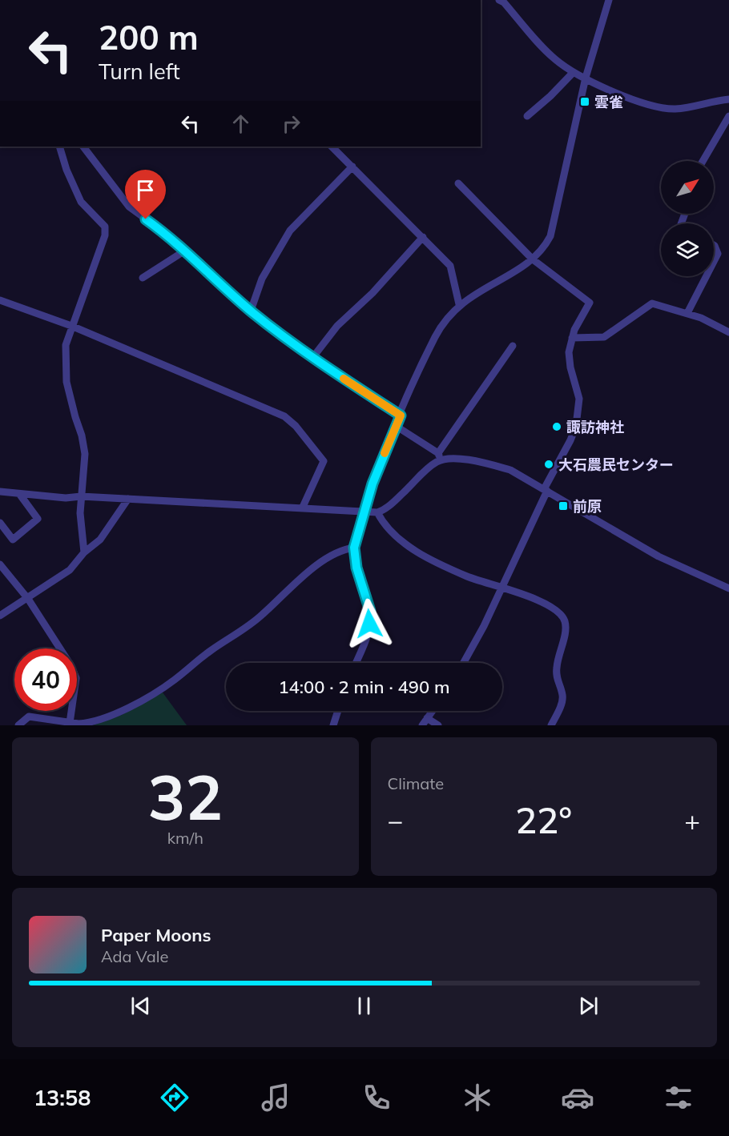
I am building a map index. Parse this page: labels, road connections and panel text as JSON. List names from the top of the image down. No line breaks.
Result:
{"places":{"transit":["雲雀","前原"],"other":["諏訪神社","大石農民センター"]},"north":"top right","page":{"turn":["200 m","Turn left"],"limit":"40","trip":"14:00 · 2 min · 490 m","tile":[["32","km/h"],"Climate"],"heat":["−","22°","+"],"song":["Paper Moons","Ada Vale"],"tabs":"13:58"}}
